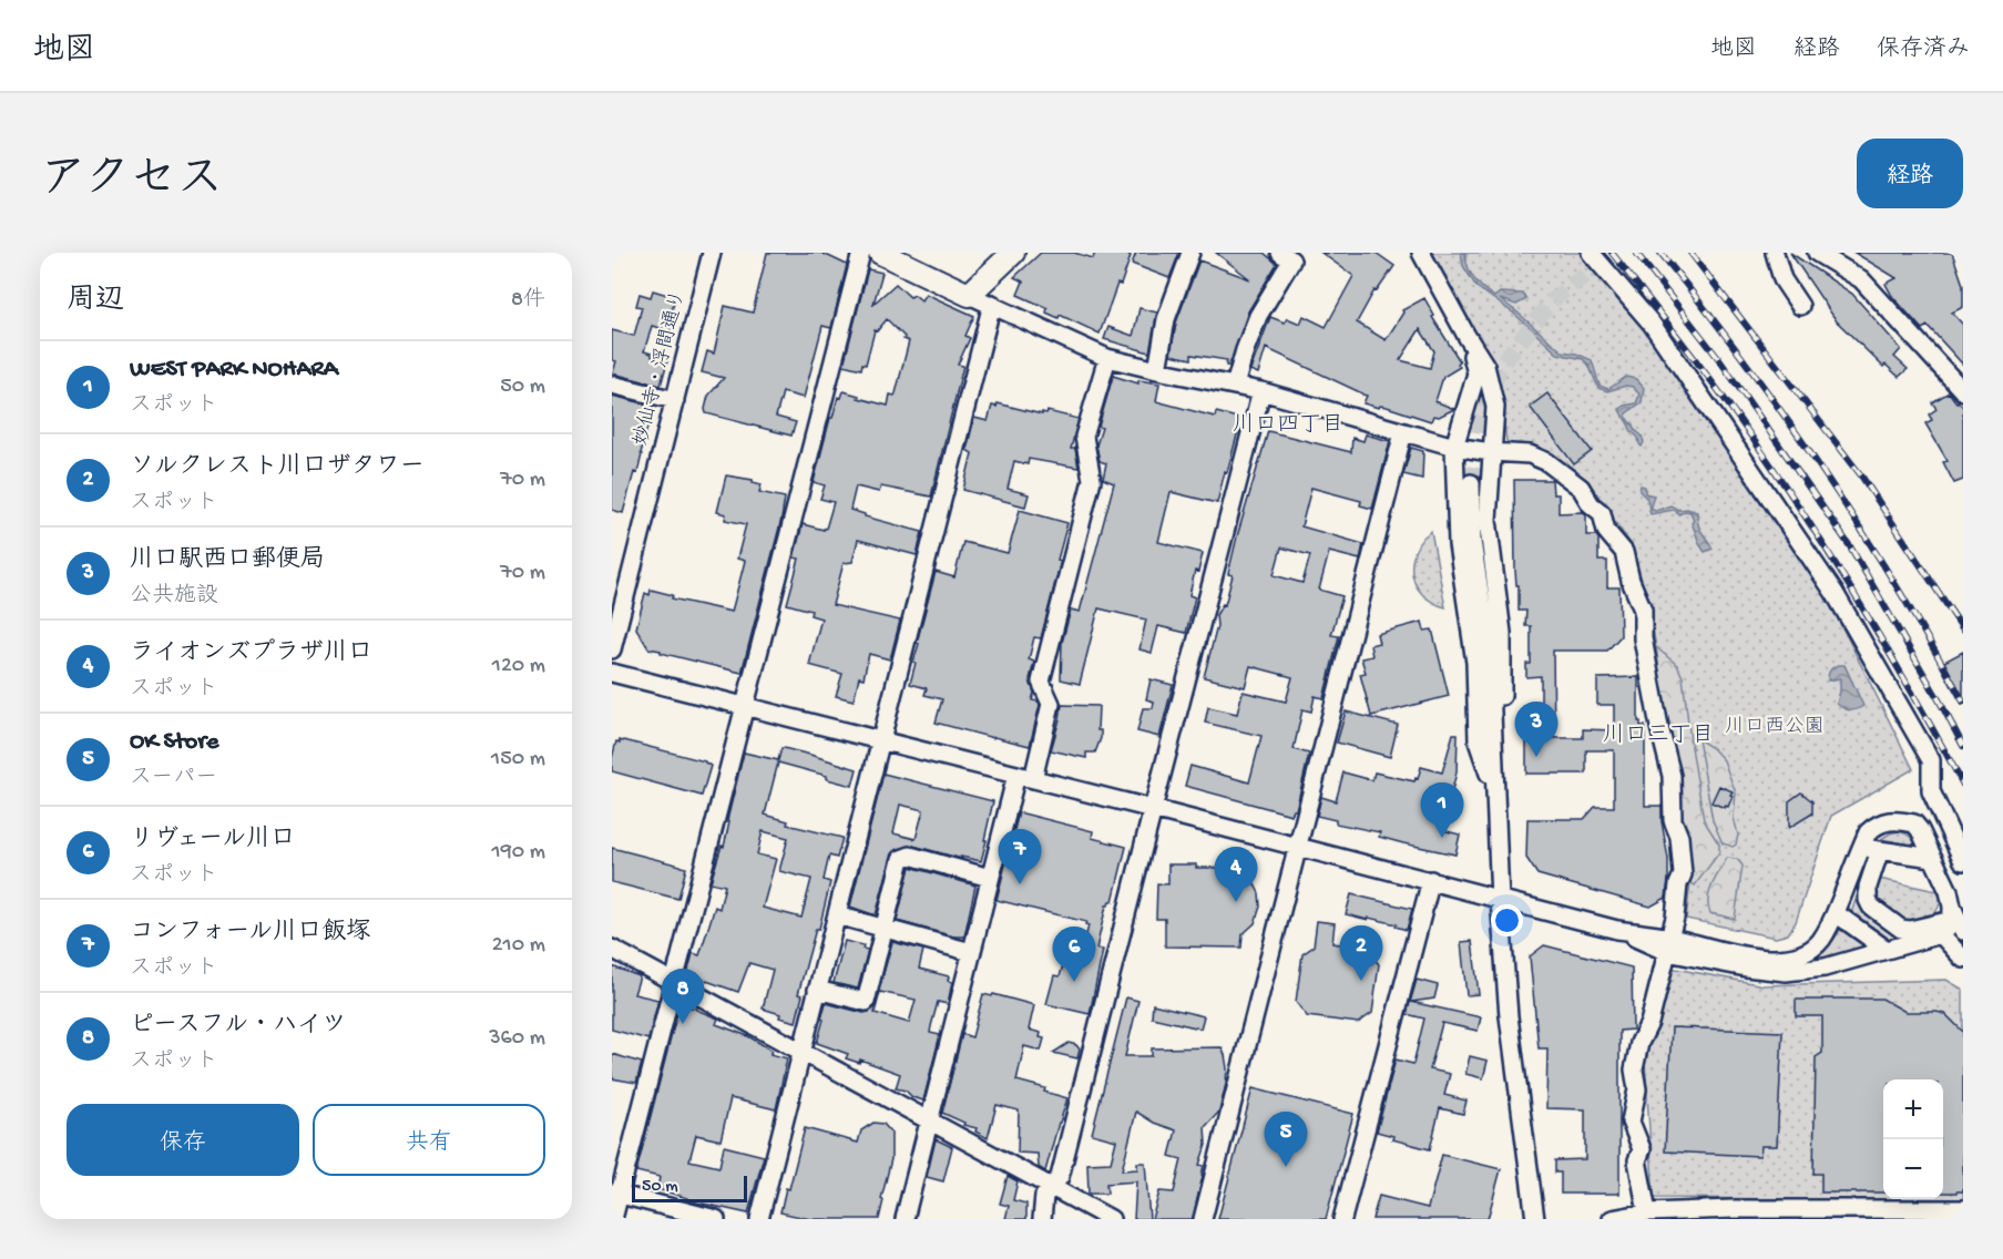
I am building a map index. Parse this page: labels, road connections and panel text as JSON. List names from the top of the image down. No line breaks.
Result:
{"streets":{"street":["妙仙寺・浮間通り"]},"districts":["川口四丁目","川口三丁目"],"parks":["川口西公園"],"scale_bar":"50 m","page":{"header":"地図","nav":["地図","経路","保存済み"],"title":"アクセス","buttons":["経路",["保存","共有"]],"heading":["周辺","8件"],"list":[{"mark":"1","name":"WEST PARK NOHARA","note":"スポット","value":"50 m"},{"mark":"2","name":"ソルクレスト川口ザタワー","note":"スポット","value":"70 m"},{"mark":"3","name":"川口駅西口郵便局","note":"公共施設","value":"70 m"},{"mark":"4","name":"ライオンズプラザ川口","note":"スポット","value":"120 m"},{"mark":"5","name":"OK Store","note":"スーパー","value":"150 m"},{"mark":"6","name":"リヴェール川口","note":"スポット","value":"190 m"},{"mark":"7","name":"コンフォール川口飯塚","note":"スポット","value":"210 m"},{"mark":"8","name":"ピースフル・ハイツ","note":"スポット","value":"360 m"}],"pins":["3","1","7","4","2","6","8","5"],"map_buttons":["+","−"],"scale":"50 m"}}
